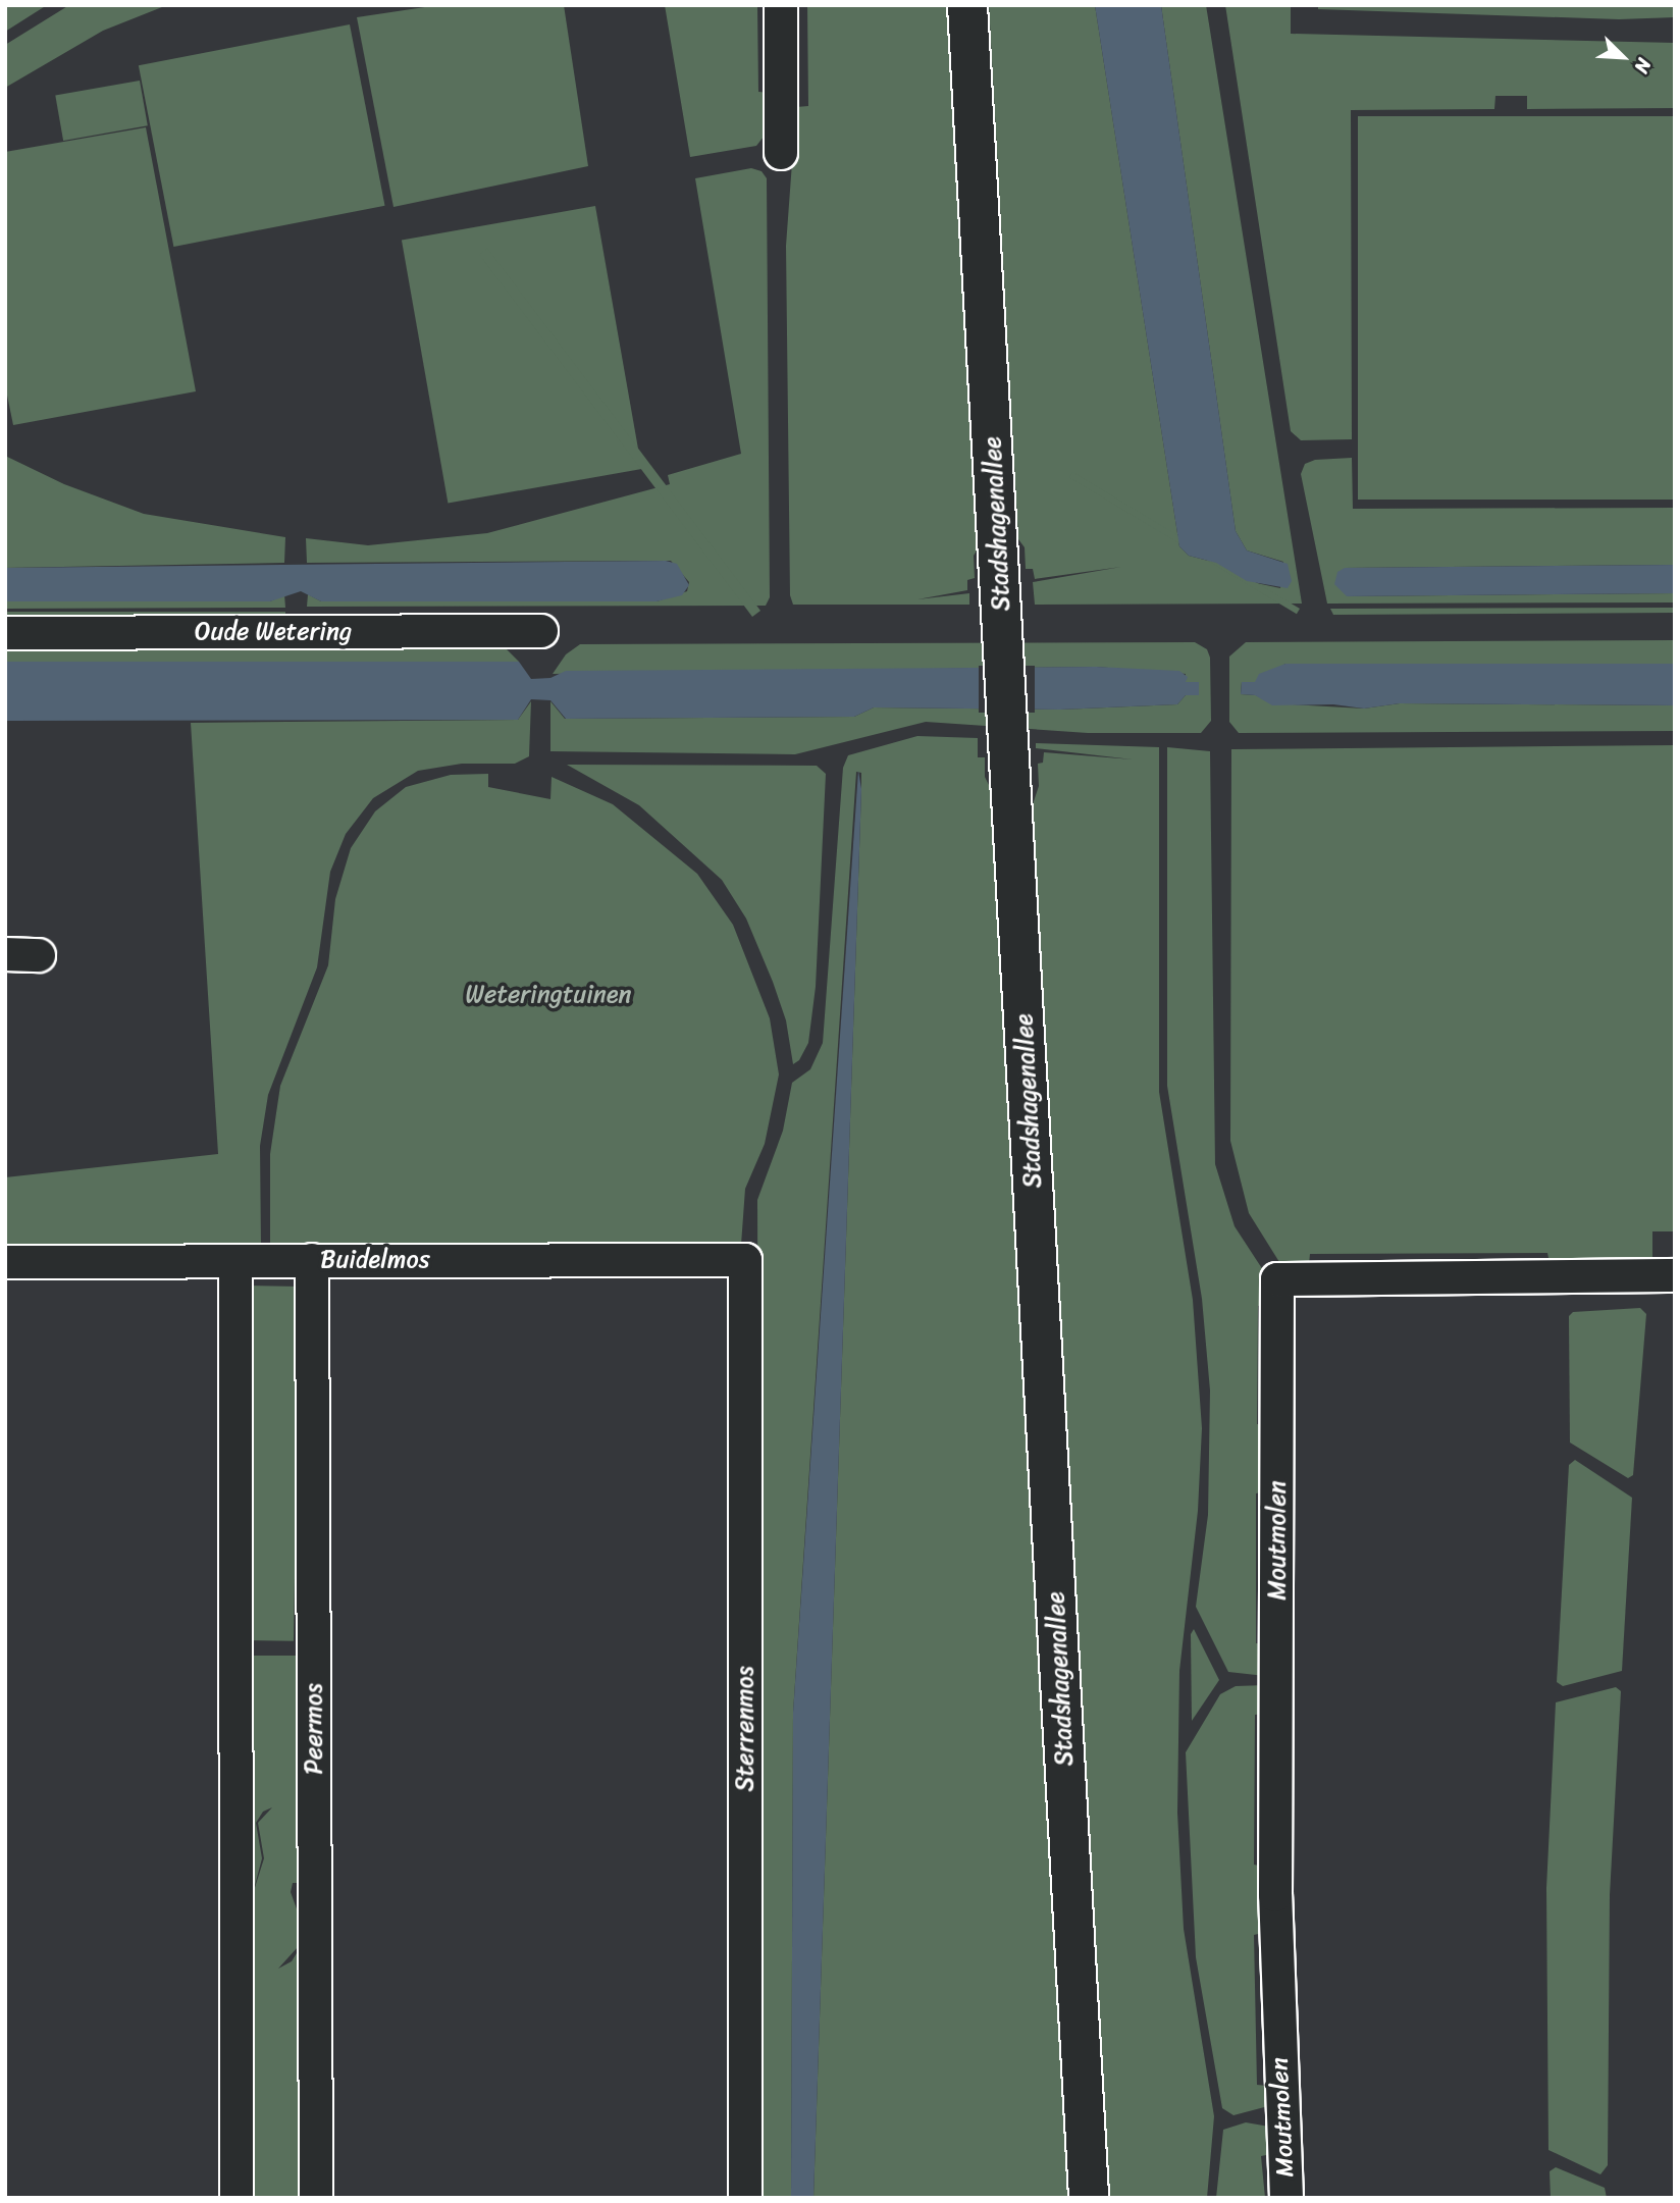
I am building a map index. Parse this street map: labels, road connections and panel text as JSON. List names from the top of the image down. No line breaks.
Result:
{"streets":{"main road":["Stadshagenallee"],"street":["Oude Wetering","Buidelmos","Moutmolen","Peermos","Sterrenmos"]},"crossings":[["Buidelmos","Peermos"],["Buidelmos","Sterrenmos"]],"parks":["Weteringtuinen"],"north":"bottom right"}
